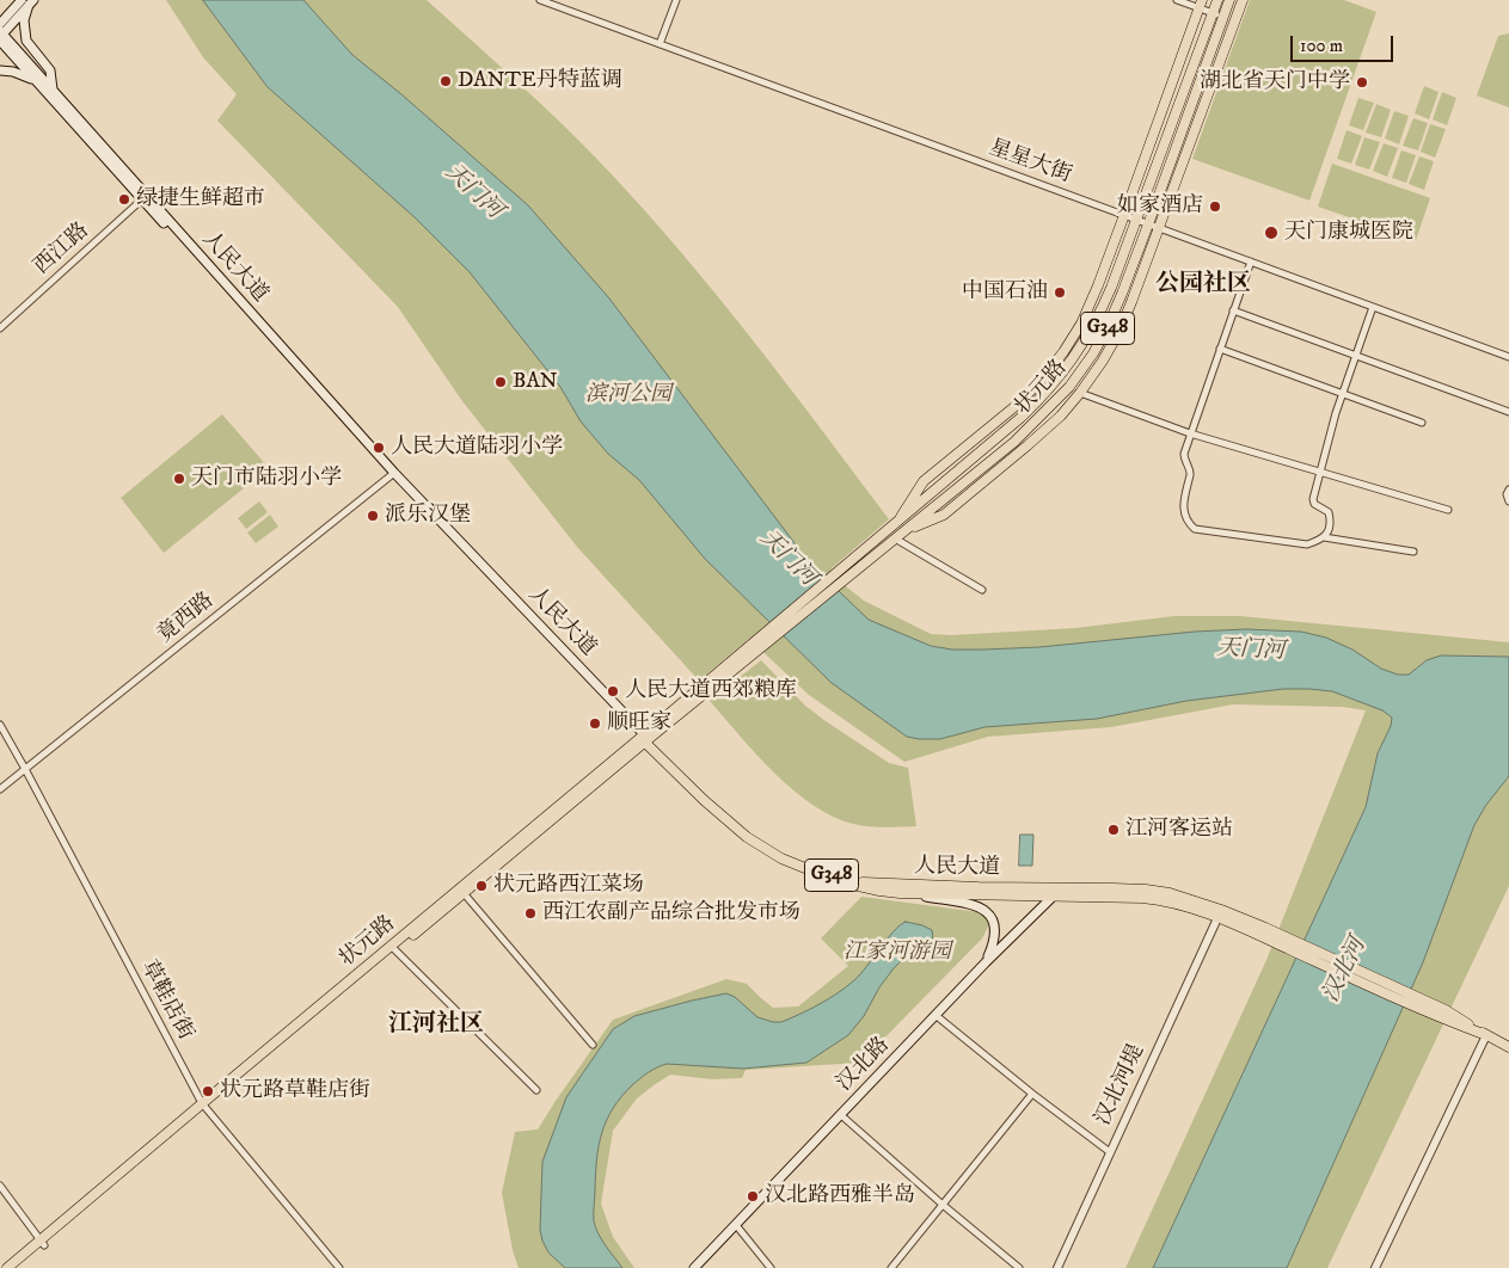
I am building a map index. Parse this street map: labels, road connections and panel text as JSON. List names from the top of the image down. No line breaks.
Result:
{"streets":{"main road":["人民大道","G348","状元路","汉北路"],"street":["星星大街","西江路","竟西路","草鞋店街","汉北河堤"]},"crossings":[["星星大街","状元路"],["西江路","人民大道"],["人民大道","G348"],["人民大道","状元路"],["人民大道","竟西路"],["人民大道","汉北路"],["人民大道","汉北河堤"],["状元路","草鞋店街"],["竟西路","草鞋店街"]],"districts":["公园社区","江河社区"],"water":["天门河","汉北河"],"parks":["滨河公园","江家河游园"],"places":["DANTE丹特蓝调","湖北省天门中学","绿捷生鲜超市","如家酒店","天门康城医院","中国石油","BAN","人民大道陆羽小学","天门市陆羽小学","派乐汉堡","人民大道西郊粮库","顺旺家","江河客运站","状元路西江菜场","西江农副产品综合批发市场","状元路草鞋店街","汉北路西雅半岛"],"scale_bar":"100 m"}
